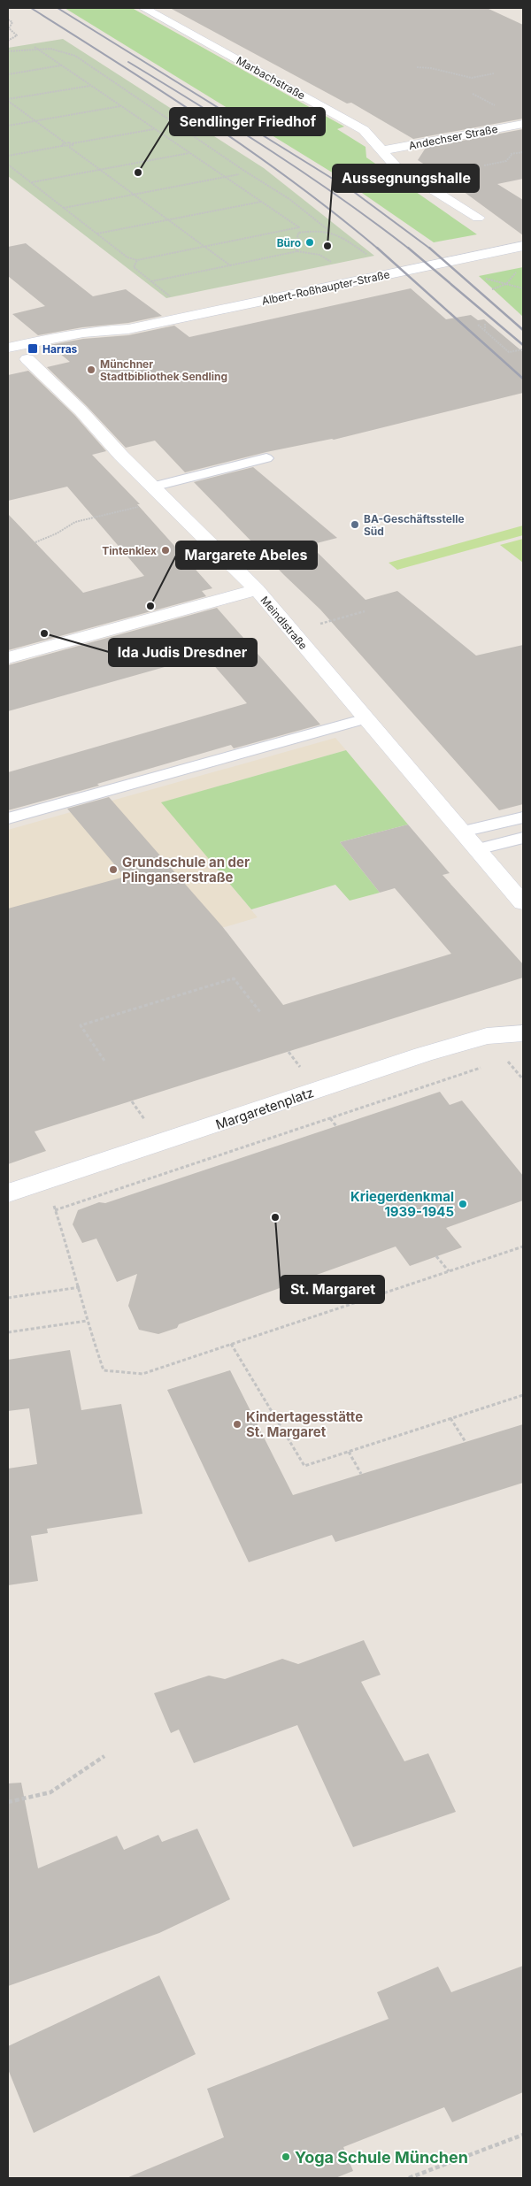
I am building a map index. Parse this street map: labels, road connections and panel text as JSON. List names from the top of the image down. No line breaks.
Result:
{"streets":{"street":["Marbachstraße","Andechser Straße","Albert-Roßhaupter-Straße","Meindlstraße","Margaretenplatz"]},"crossings":[["Marbachstraße","Andechser Straße"]],"places":{"other":["Sendlinger Friedhof","Büro","Aussegnungshalle","Münchner Stadtbibliothek Sendling","BA-Geschäftsstelle Süd","Tintenklex","Margarete Abeles","Ida Judis Dresdner","Grundschule an der Plinganserstraße","Kriegerdenkmal 1939-1945","St. Margaret","Kindertagesstätte St. Margaret","Yoga Schule München"],"transit":["Harras"]}}
